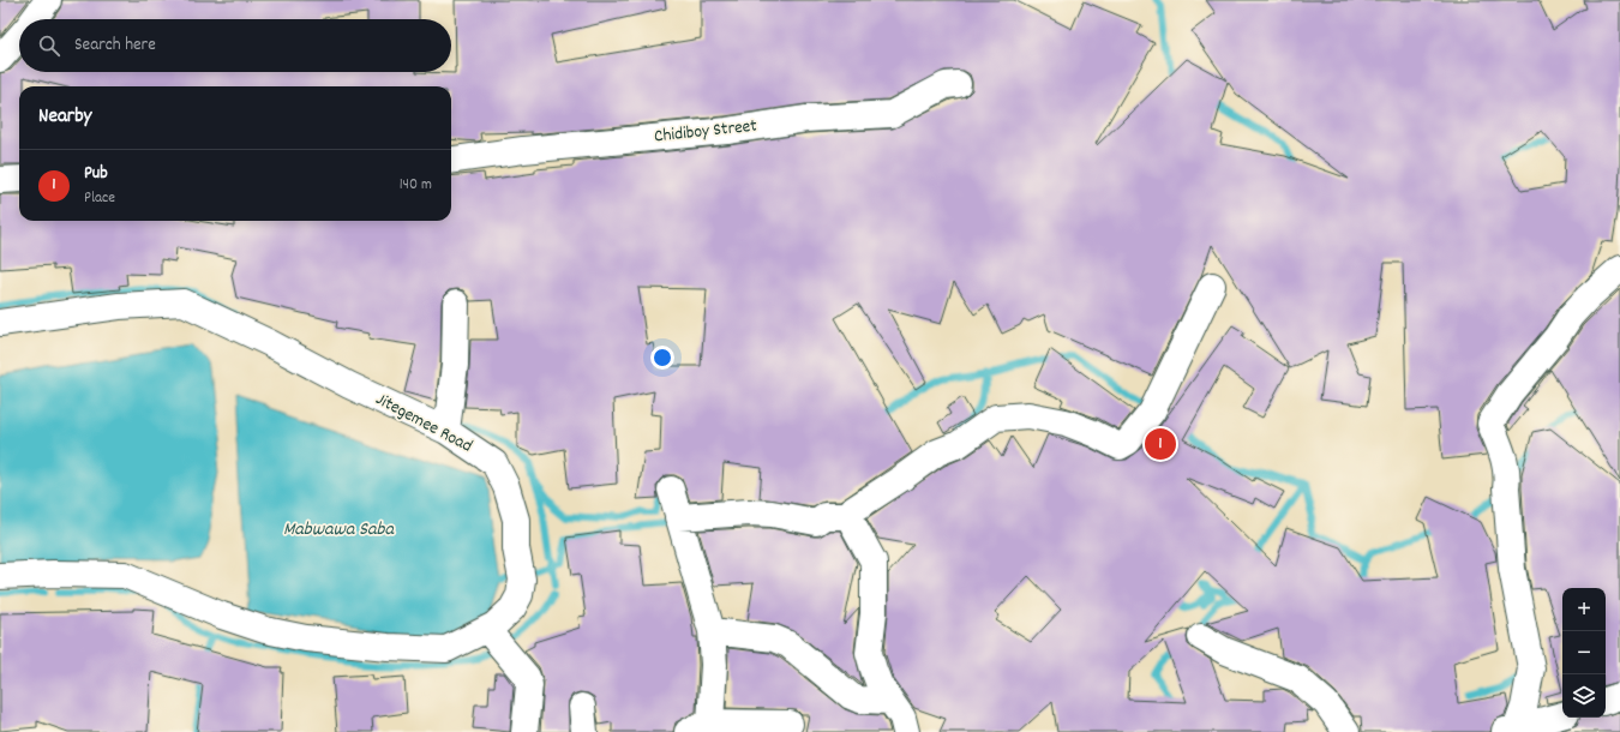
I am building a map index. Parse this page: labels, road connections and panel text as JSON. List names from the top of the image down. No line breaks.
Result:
{"streets":{"street":["Chidiboy Street","Jitegemee Road"]},"water":["Mabwawa Saba"],"page":{"search":"Search here","heading":"Nearby","list":[{"mark":"1","name":"Pub","note":"Place","value":"140 m"}],"pins":"1","map_buttons":["+","−"]}}
